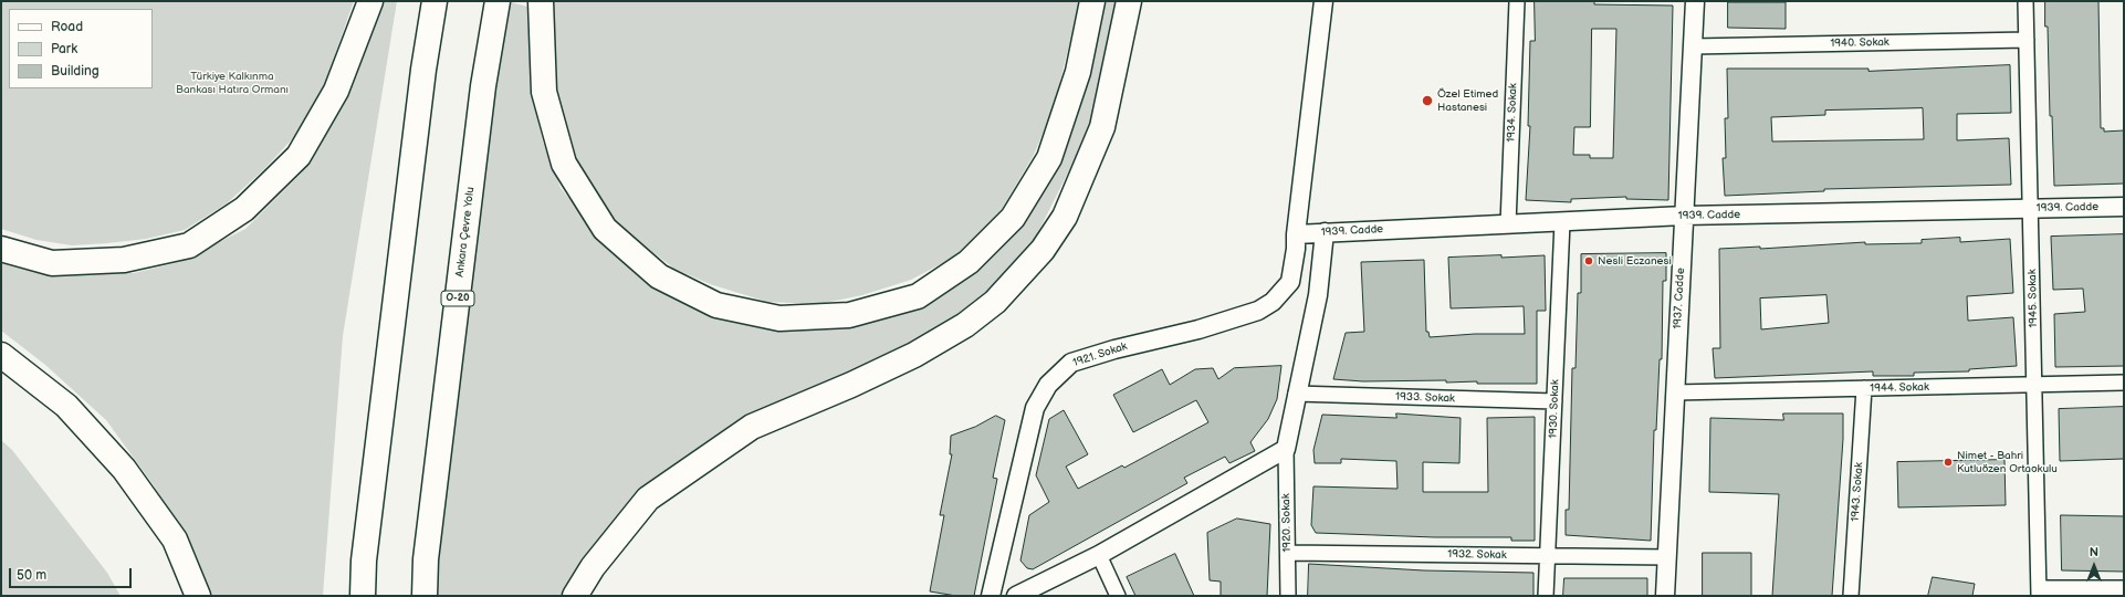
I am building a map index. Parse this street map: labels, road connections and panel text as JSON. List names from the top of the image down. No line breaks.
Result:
{"streets":{"highway":["Ankara Çevre Yolu","O-20"],"street":["1940. Sokak","1934. Sokak","1939. Cadde","1937. Cadde","1945. Sokak","1921. Sokak","1944. Sokak","1933. Sokak","1930. Sokak","1943. Sokak","1920. Sokak","1932. Sokak"]},"crossings":[["1940. Sokak","1937. Cadde"],["1940. Sokak","1945. Sokak"],["1934. Sokak","1939. Cadde"],["1939. Cadde","1937. Cadde"],["1939. Cadde","1945. Sokak"],["1939. Cadde","1921. Sokak"],["1939. Cadde","1930. Sokak"],["1937. Cadde","1944. Sokak"],["1937. Cadde","1932. Sokak"],["1945. Sokak","1944. Sokak"],["1944. Sokak","1943. Sokak"],["1933. Sokak","1930. Sokak"],["1930. Sokak","1932. Sokak"],["1920. Sokak","1932. Sokak"]],"parks":["Türkiye Kalkınma Bankası Hatıra Ormanı"],"places":["Özel Etimed Hastanesi","Nesli Eczanesi","Nimet - Bahri Kutluözen Ortaokulu"],"legend":["Road","Park","Building"],"scale_bar":"50 m","north":"top"}
